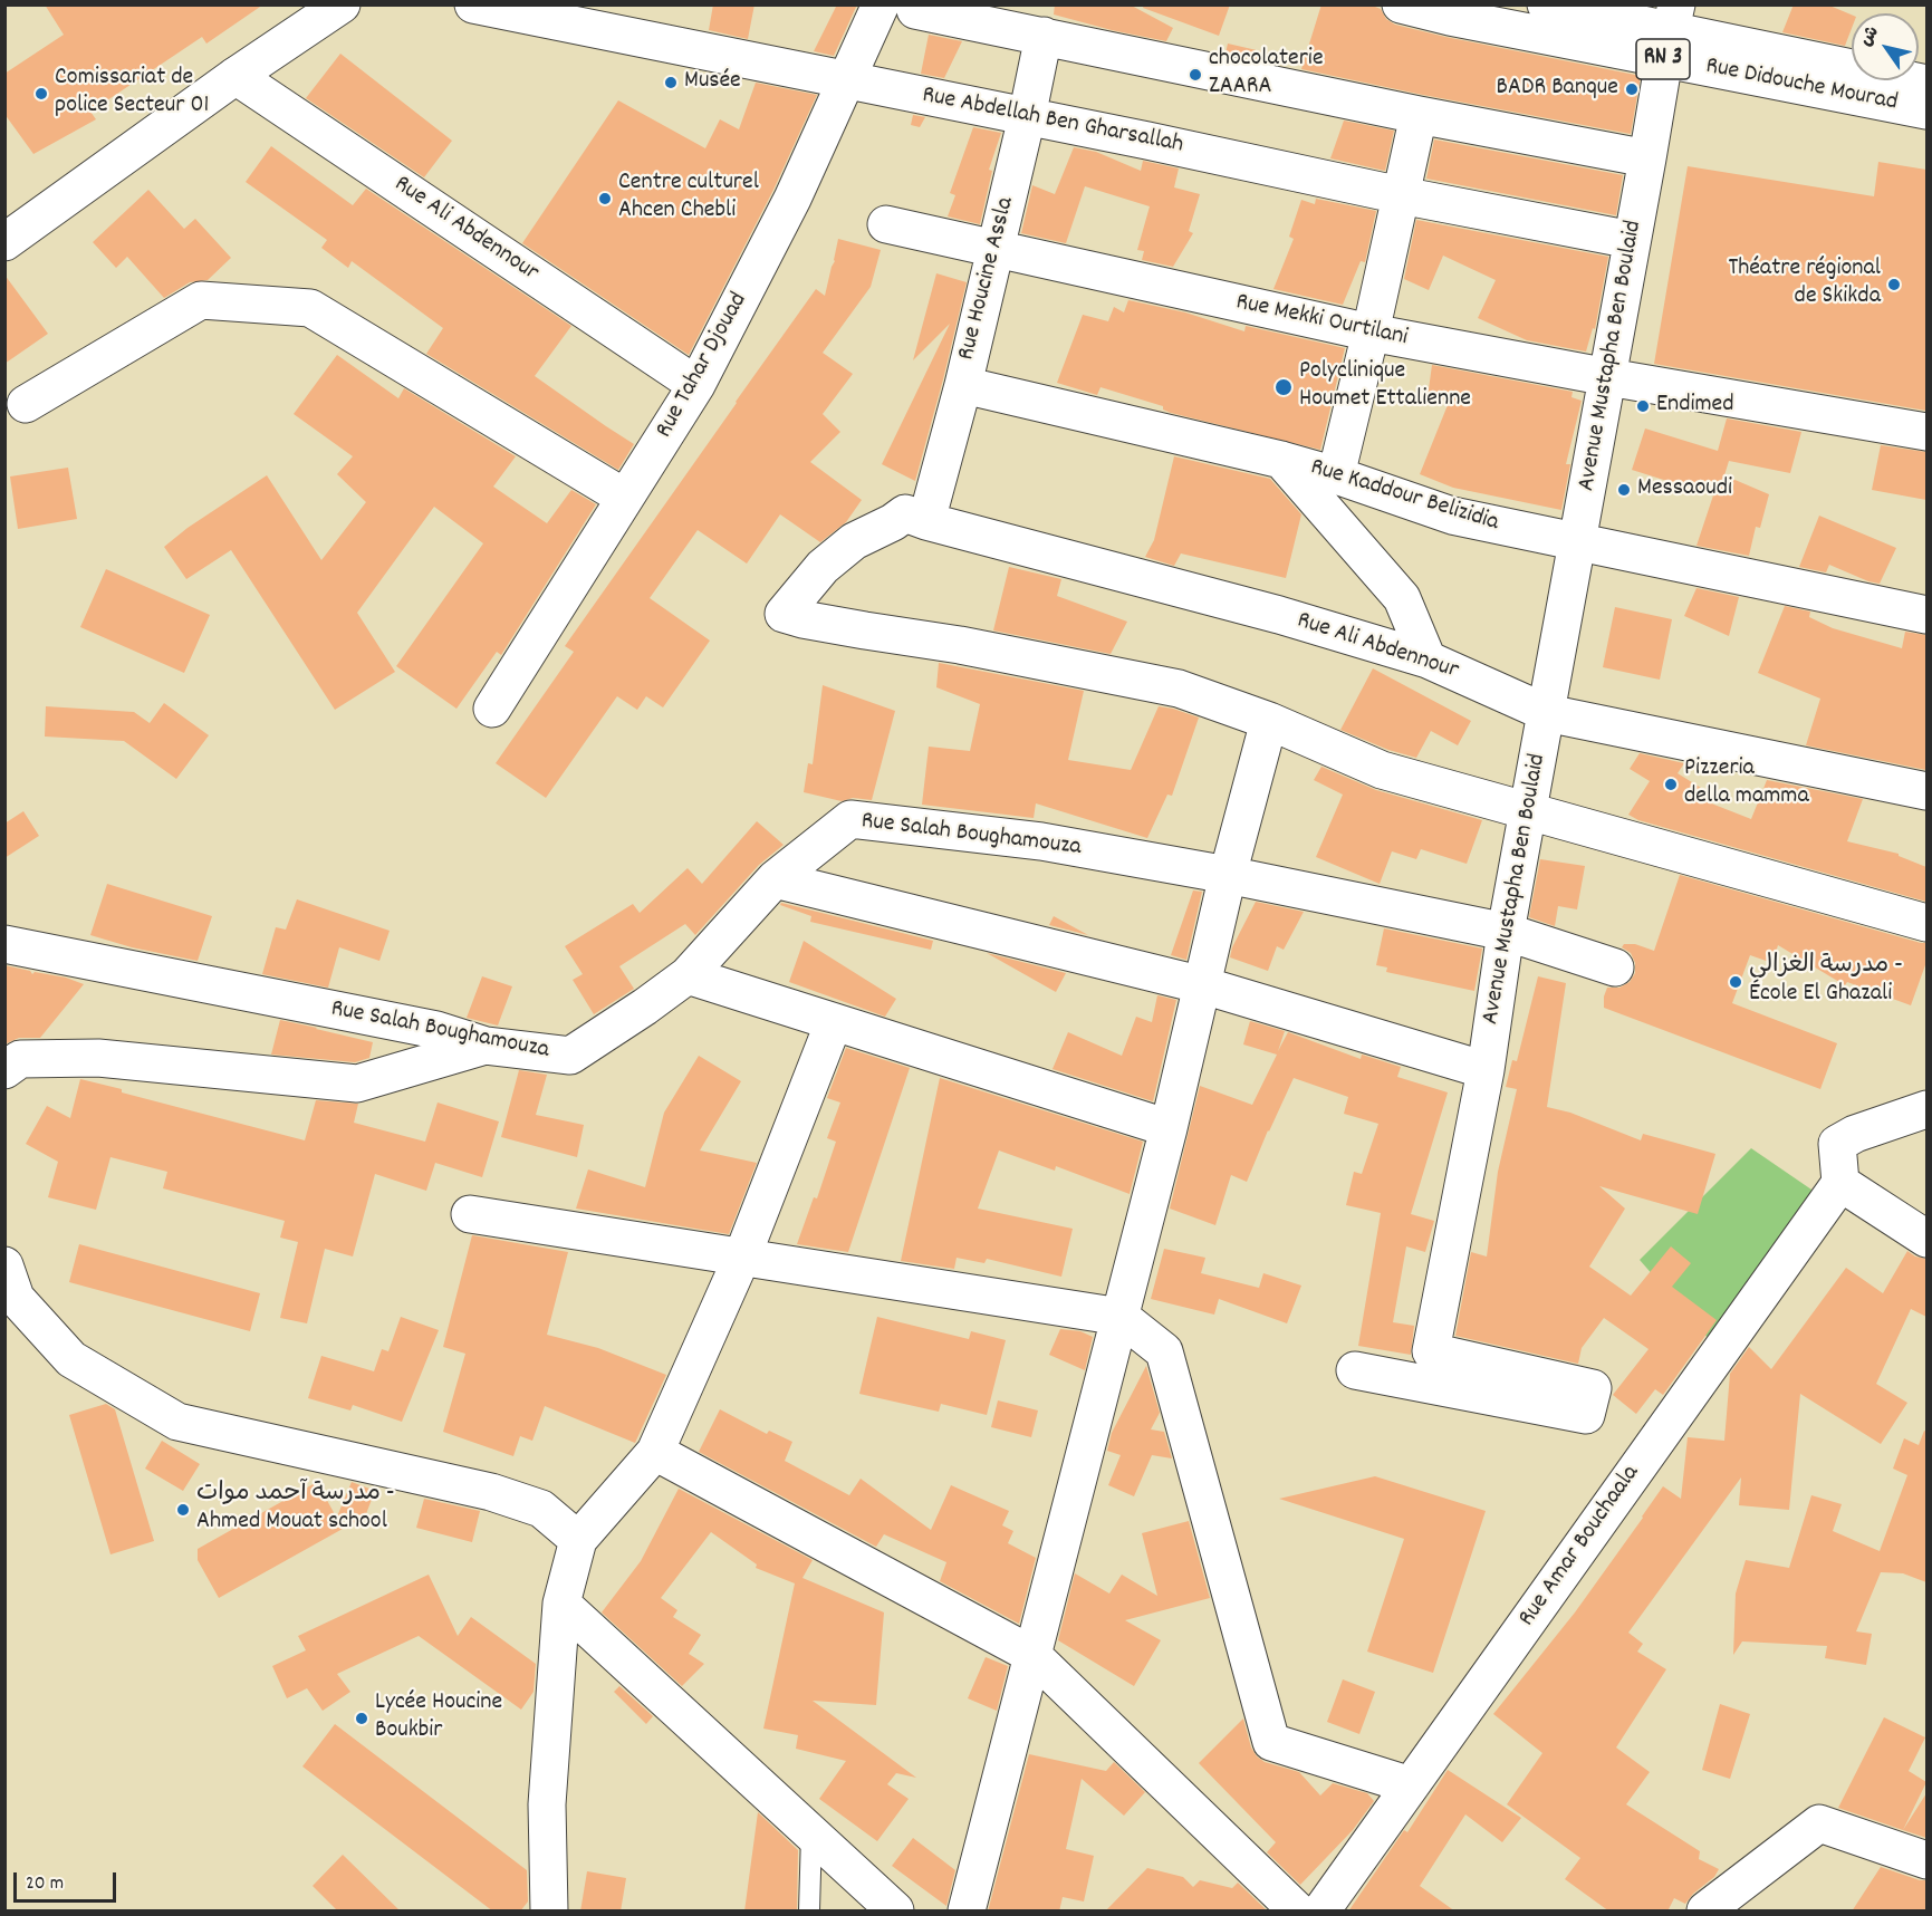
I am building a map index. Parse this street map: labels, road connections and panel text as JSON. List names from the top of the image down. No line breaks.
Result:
{"streets":{"street":["RN 3","Rue Didouche Mourad","Rue Abdellah Ben Gharsallah","Rue Ali Abdennour","Rue Houcine Assla","Rue Mekki Ourtilani","Avenue Mustapha Ben Boulaid","Rue Tahar Djouad","Rue Kaddour Belizidia","Rue Salah Boughamouza","Rue Amar Bouchaala"]},"crossings":[["Rue Didouche Mourad","Avenue Mustapha Ben Boulaid"],["Rue Abdellah Ben Gharsallah","Rue Houcine Assla"],["Rue Abdellah Ben Gharsallah","Avenue Mustapha Ben Boulaid"],["Rue Abdellah Ben Gharsallah","Rue Tahar Djouad"],["Rue Ali Abdennour","Rue Houcine Assla"],["Rue Ali Abdennour","Avenue Mustapha Ben Boulaid"],["Rue Ali Abdennour","Rue Tahar Djouad"],["Rue Houcine Assla","Rue Mekki Ourtilani"],["Rue Houcine Assla","Rue Kaddour Belizidia"],["Rue Mekki Ourtilani","Avenue Mustapha Ben Boulaid"],["Avenue Mustapha Ben Boulaid","Rue Kaddour Belizidia"],["Avenue Mustapha Ben Boulaid","Rue Salah Boughamouza"]],"places":["chocolaterie ZAARA","Musée","BADR Banque","Comissariat de police Secteur 01","Centre culturel Ahcen Chebli","Théatre régional de Skikda","Polyclinique Houmet Ettalienne","Endimed","Messaoudi","Pizzeria della mamma","مدرسة الغزالي - École El Ghazali","مدرسة آحمد موات - Ahmed Mouat school","Lycée Houcine Boukbir"],"scale_bar":"20 m","north":"top left"}
